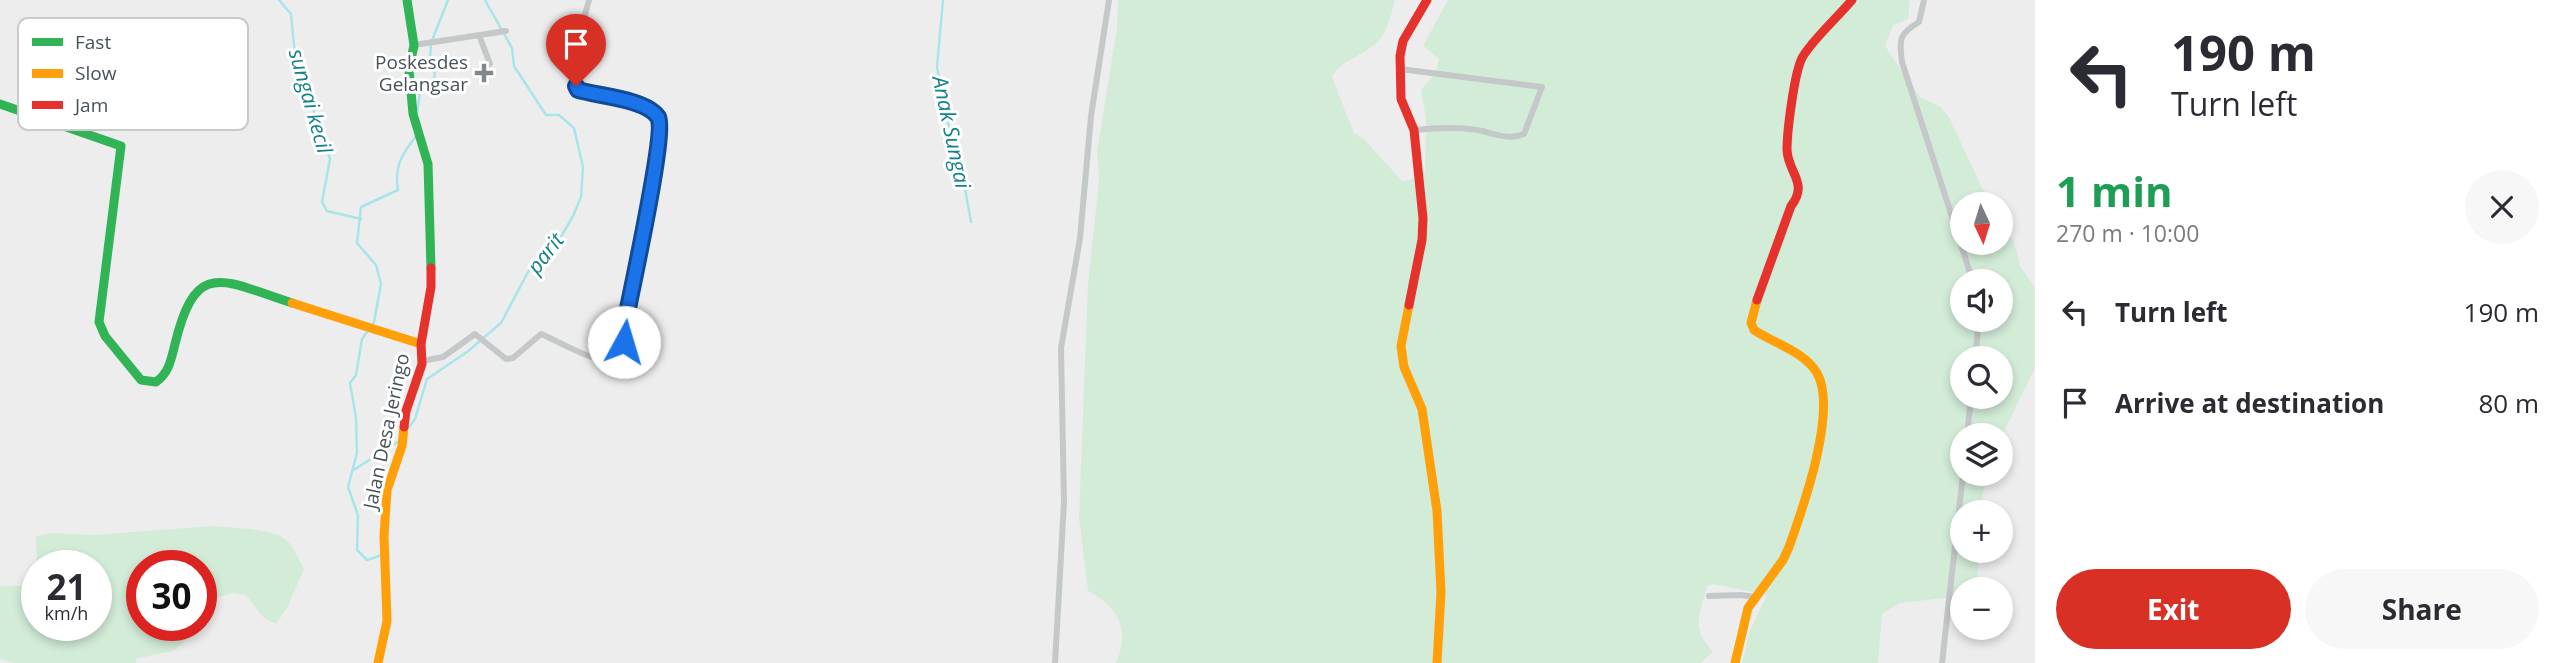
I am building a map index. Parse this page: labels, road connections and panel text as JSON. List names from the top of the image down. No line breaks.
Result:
{"streets":{"street":["Jalan Desa Jeringo"]},"water":["sungai kecil","Anak Sungai","parit"],"places":{"health":["Poskesdes Gelangsar"]},"legend":["Fast","Slow","Jam"],"north":"bottom","page":{"turn":["190 m","Turn left"],"heading":["1 min","270 m · 10:00"],"map_buttons":["+","−"],"list":[{"name":"Turn left","value":"190 m"},{"name":"Arrive at destination","value":"80 m"}],"speed":"21 km/h","limit":"30","buttons":["Exit","Share"]}}
